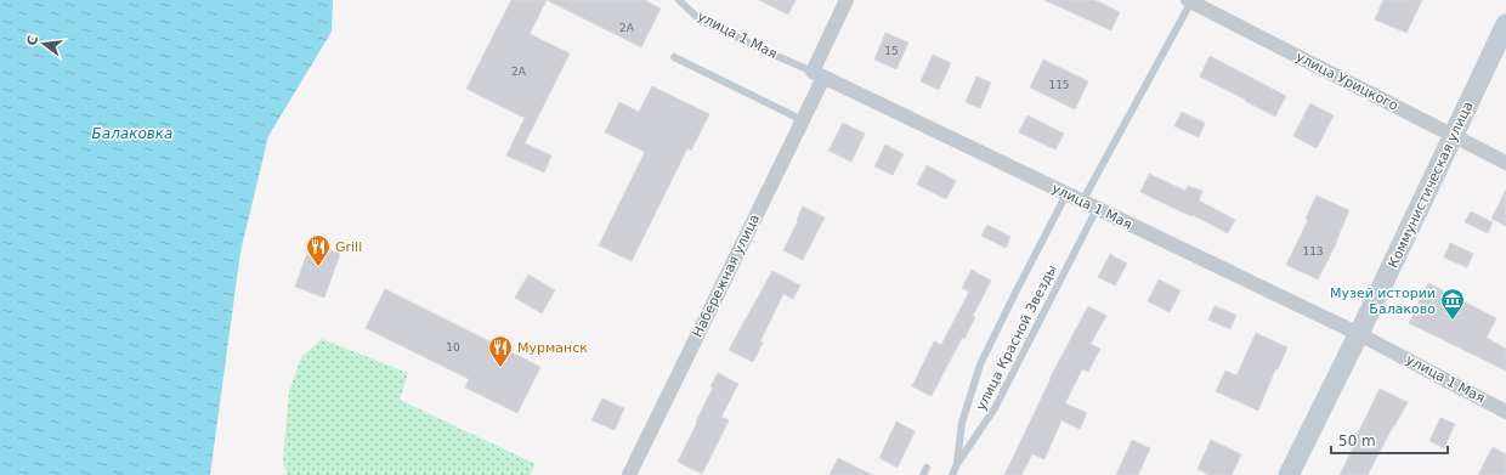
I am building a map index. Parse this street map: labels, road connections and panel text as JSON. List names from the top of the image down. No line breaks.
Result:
{"streets":{"main road":["Коммунистическая улица"],"street":["улица 1 Мая","улица Урицкого","Набережная улица"],"lane":["улица Красной Звезды"]},"crossings":[["улица 1 Мая","Коммунистическая улица"],["улица 1 Мая","Набережная улица"],["улица 1 Мая","улица Красной Звезды"],["улица Урицкого","Коммунистическая улица"]],"water":["Балаковка"],"places":{"restaurant":["Grill","Мурманск"],"museum":["Музей истории Балаково"]},"house_numbers":["2А","15","2А","115","113","10"],"scale_bar":"50 m","north":"left"}
